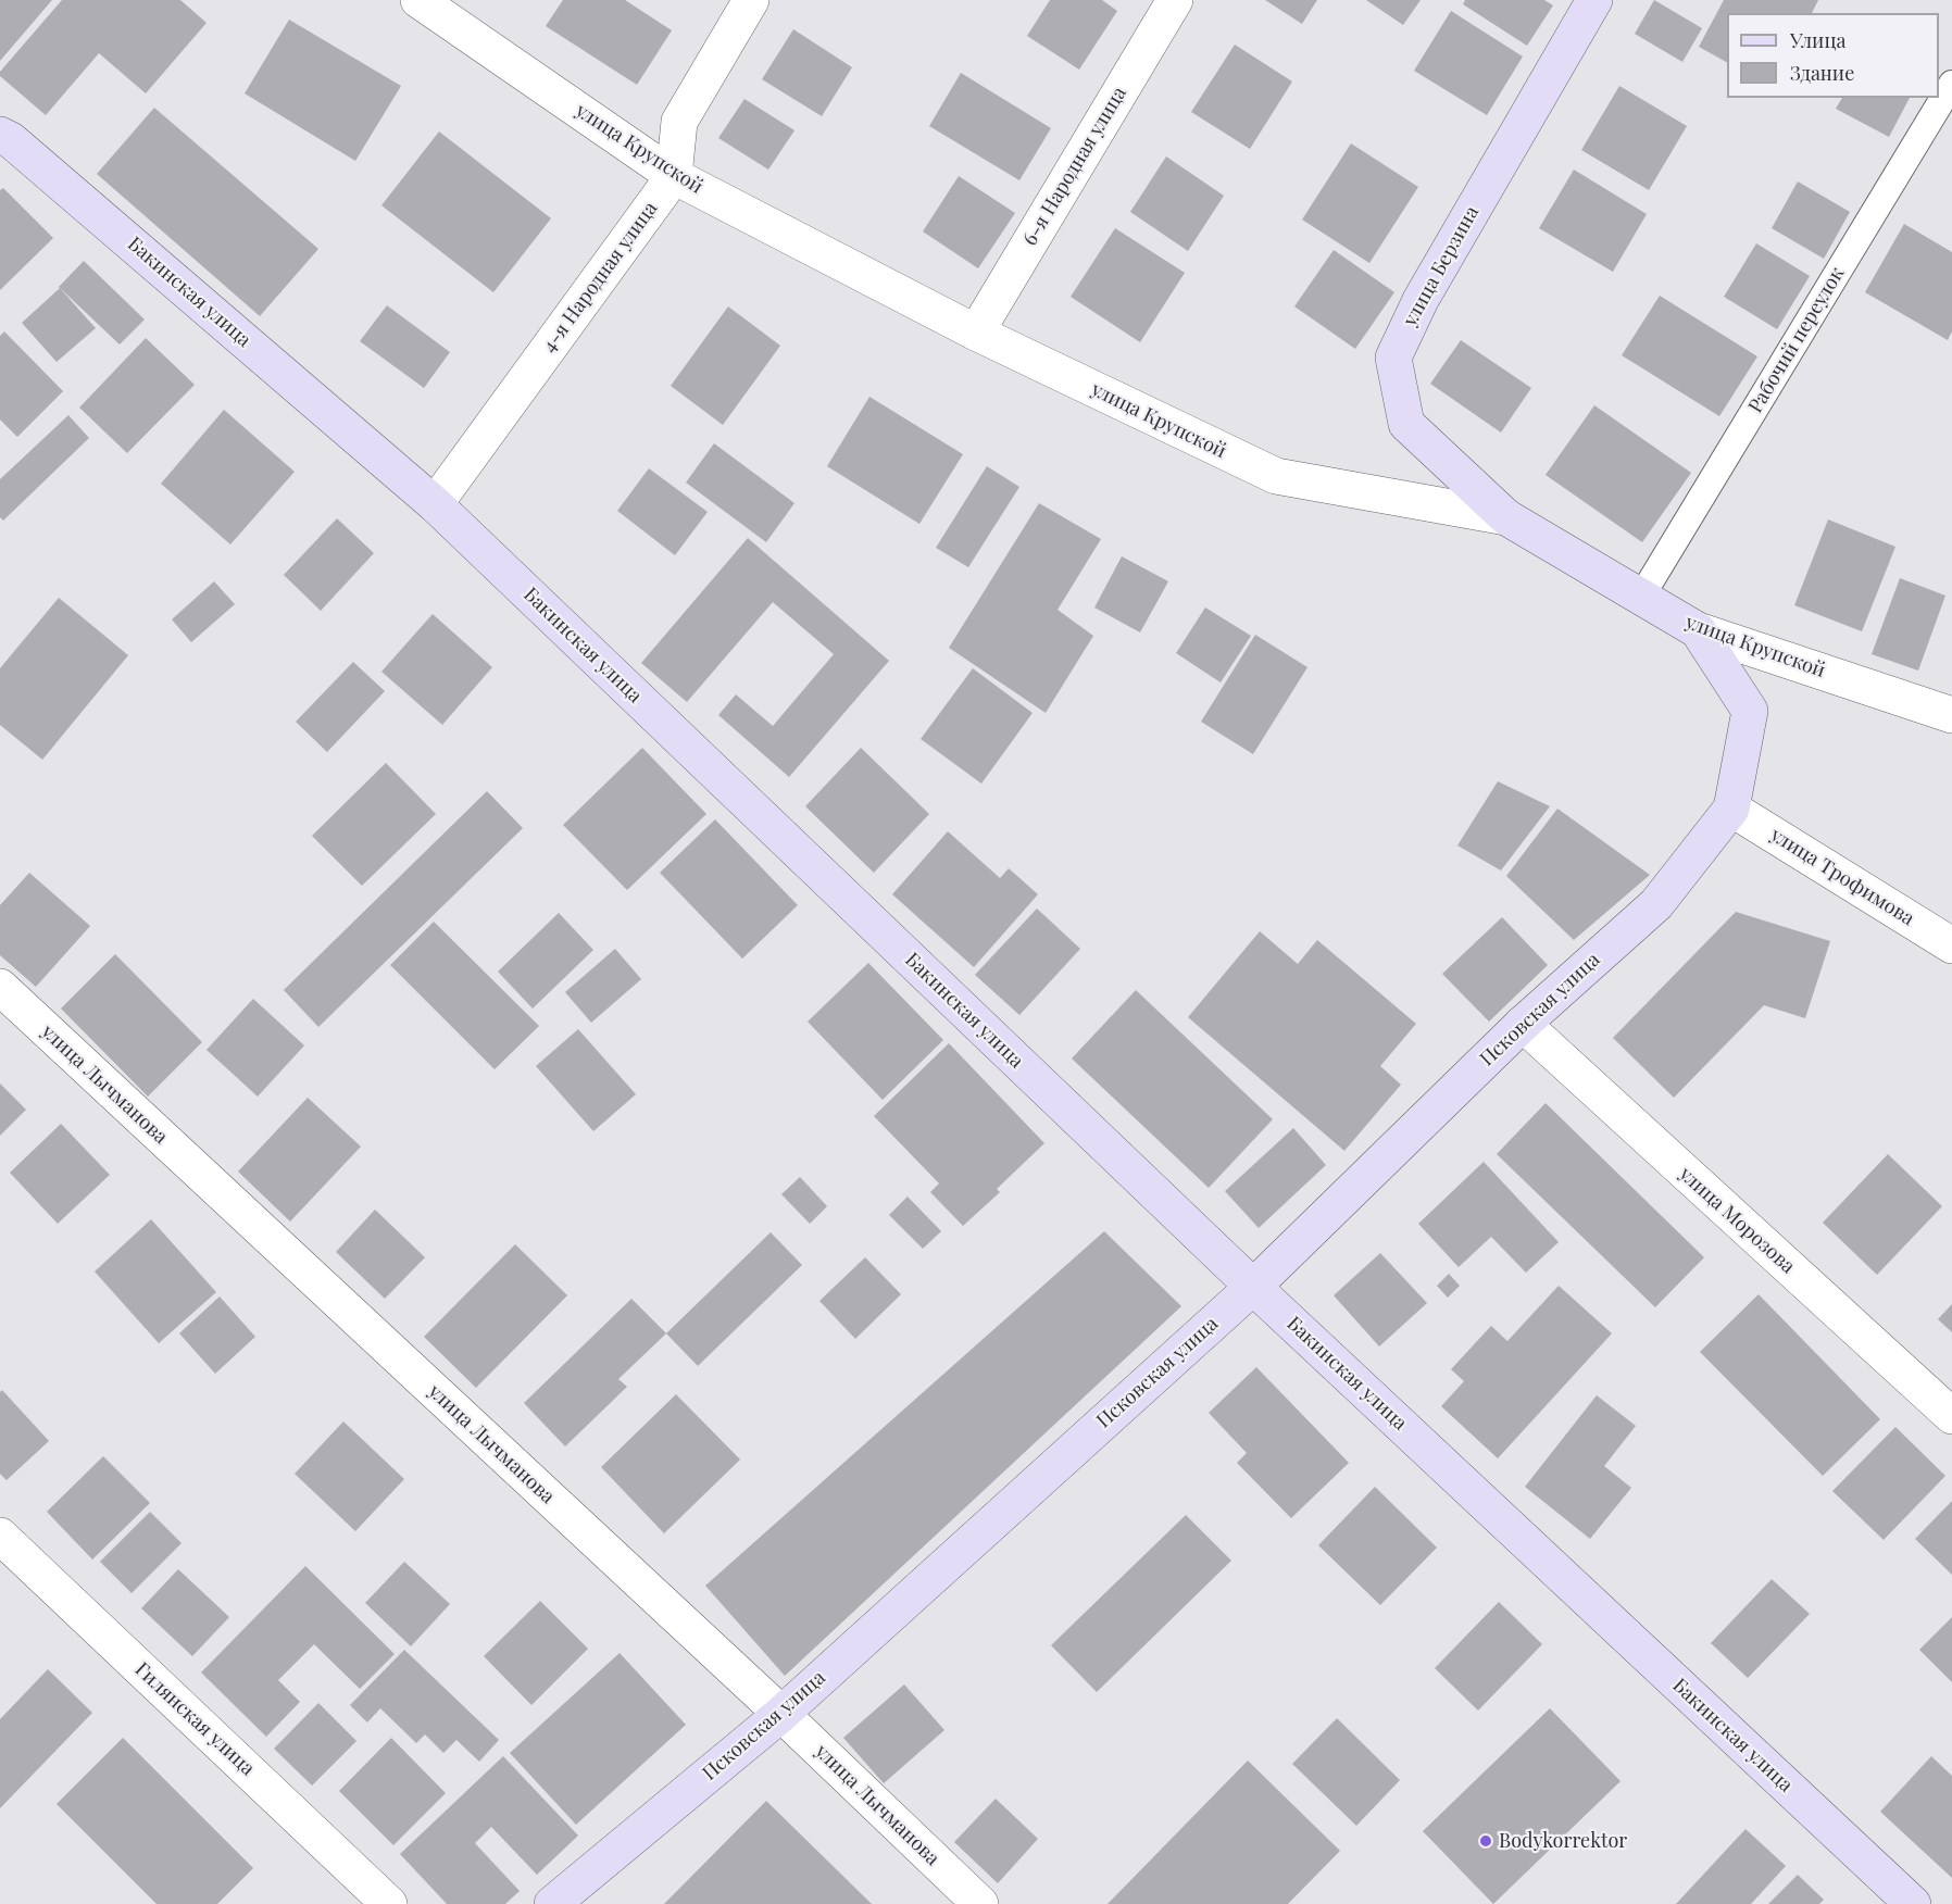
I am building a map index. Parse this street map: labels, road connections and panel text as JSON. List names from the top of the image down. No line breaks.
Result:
{"streets":{"main road":["улица Крупской","улица Берзина","Бакинская улица","Псковская улица"],"street":["6-я Народная улица","4-я Народная улица","улица Трофимова","улица Лычманова","улица Морозова","Гилянская улица"],"lane":["Рабочий переулок"]},"crossings":[["улица Крупской","6-я Народная улица"],["улица Крупской","улица Берзина"],["улица Крупской","4-я Народная улица"],["улица Крупской","Рабочий переулок"],["4-я Народная улица","Бакинская улица"],["Бакинская улица","Псковская улица"],["улица Трофимова","Псковская улица"],["Псковская улица","улица Лычманова"],["Псковская улица","улица Морозова"]],"places":["Bodykorrektor"],"legend":["Улица","Здание"]}
